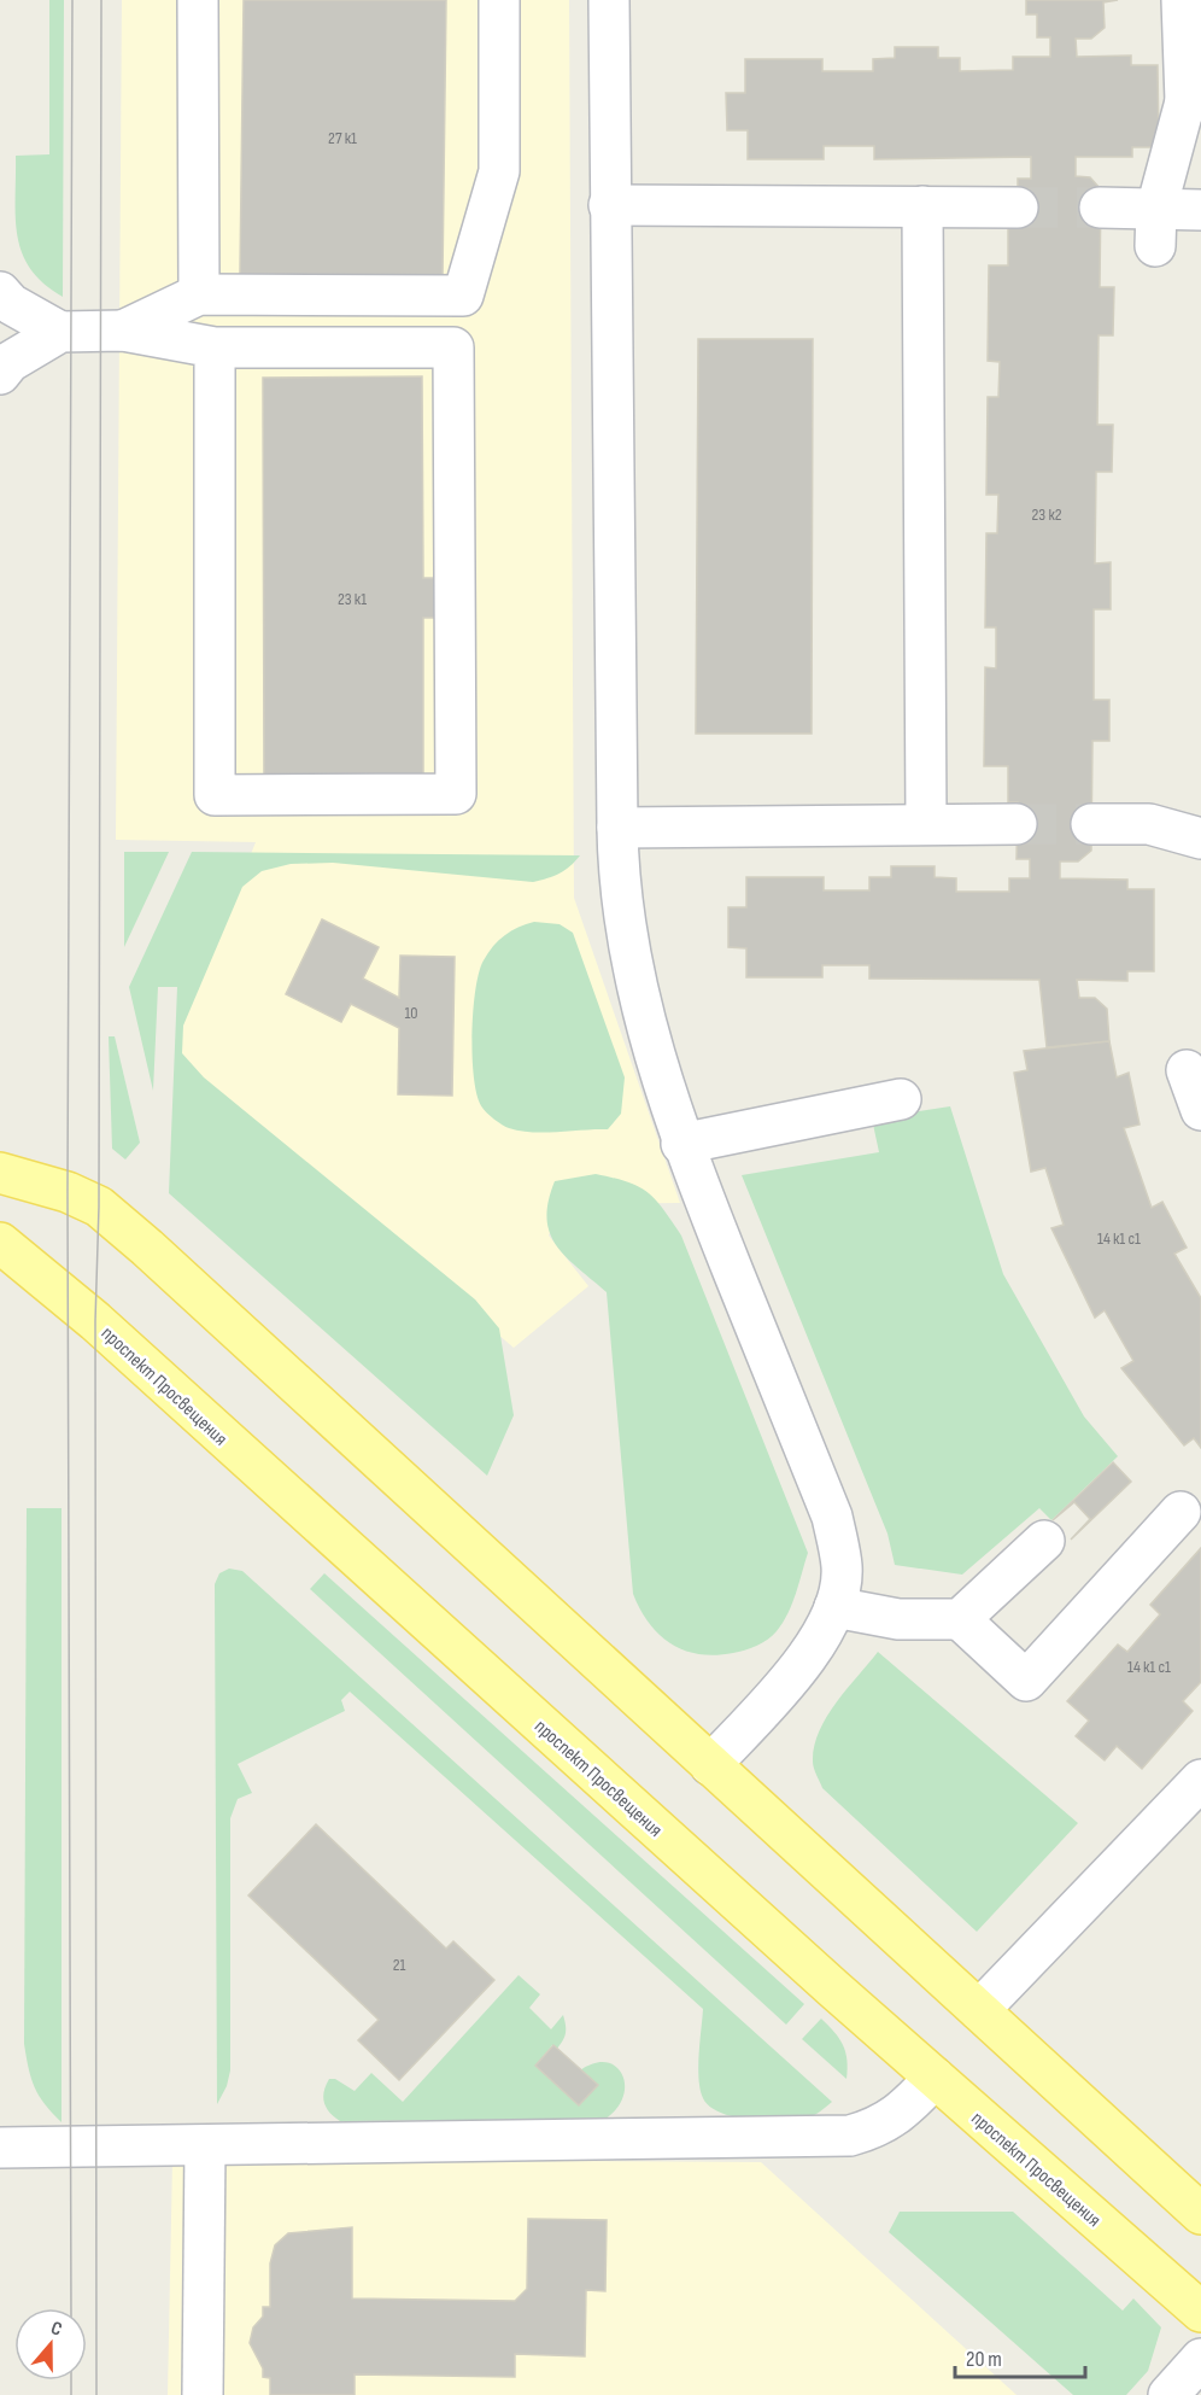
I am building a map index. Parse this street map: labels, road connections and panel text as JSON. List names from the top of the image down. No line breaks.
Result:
{"streets":{"main road":["проспект Просвещения"]},"house_numbers":["27 к1","23 к2","23 к1","10","14 к1 с1","14 к1 с1","21"],"scale_bar":"20 m","north":"top"}
